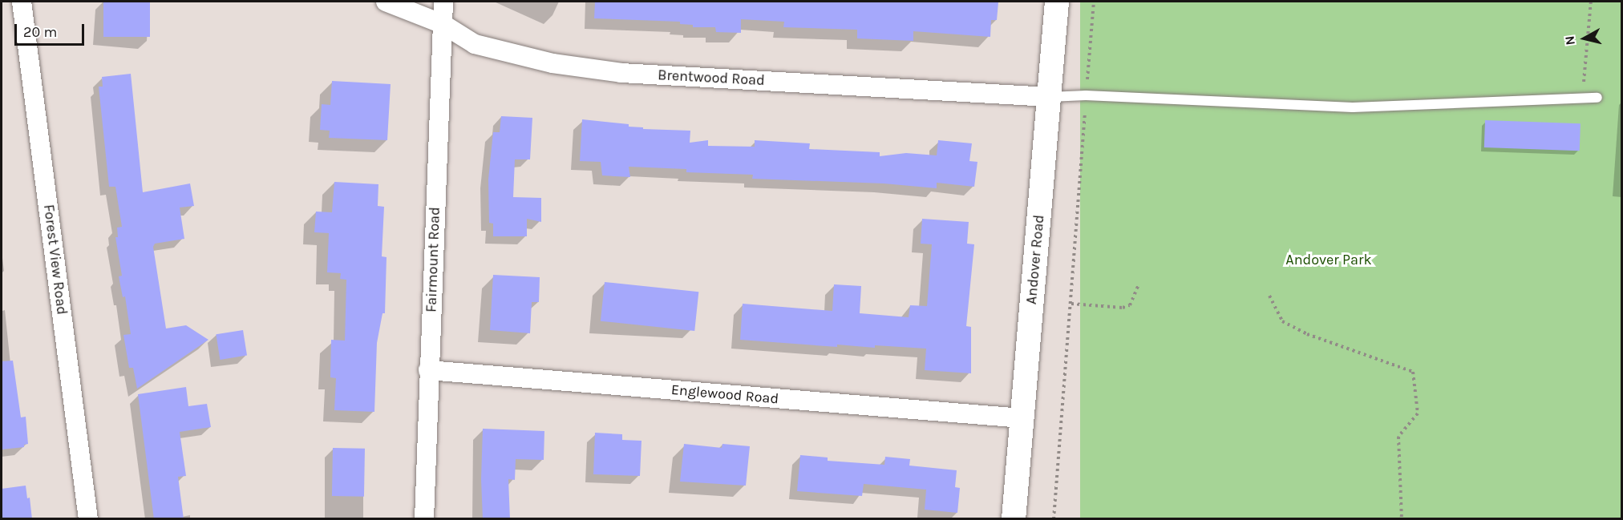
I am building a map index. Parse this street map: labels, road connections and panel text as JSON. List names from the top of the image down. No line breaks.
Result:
{"streets":{"street":["Brentwood Road","Forest View Road","Fairmount Road","Andover Road","Englewood Road"]},"crossings":[["Brentwood Road","Fairmount Road"],["Brentwood Road","Andover Road"],["Fairmount Road","Englewood Road"],["Andover Road","Englewood Road"]],"parks":["Andover Park"],"scale_bar":"20 m","north":"left"}
